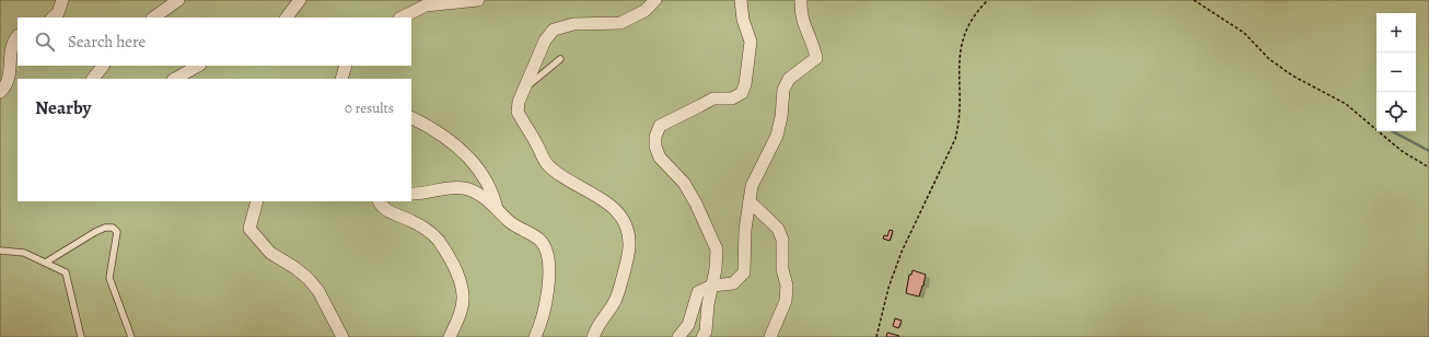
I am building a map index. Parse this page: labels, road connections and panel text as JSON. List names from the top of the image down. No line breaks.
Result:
{"page":{"map_buttons":["+","−"],"search":"Search here","heading":["Nearby","0 results"]}}
